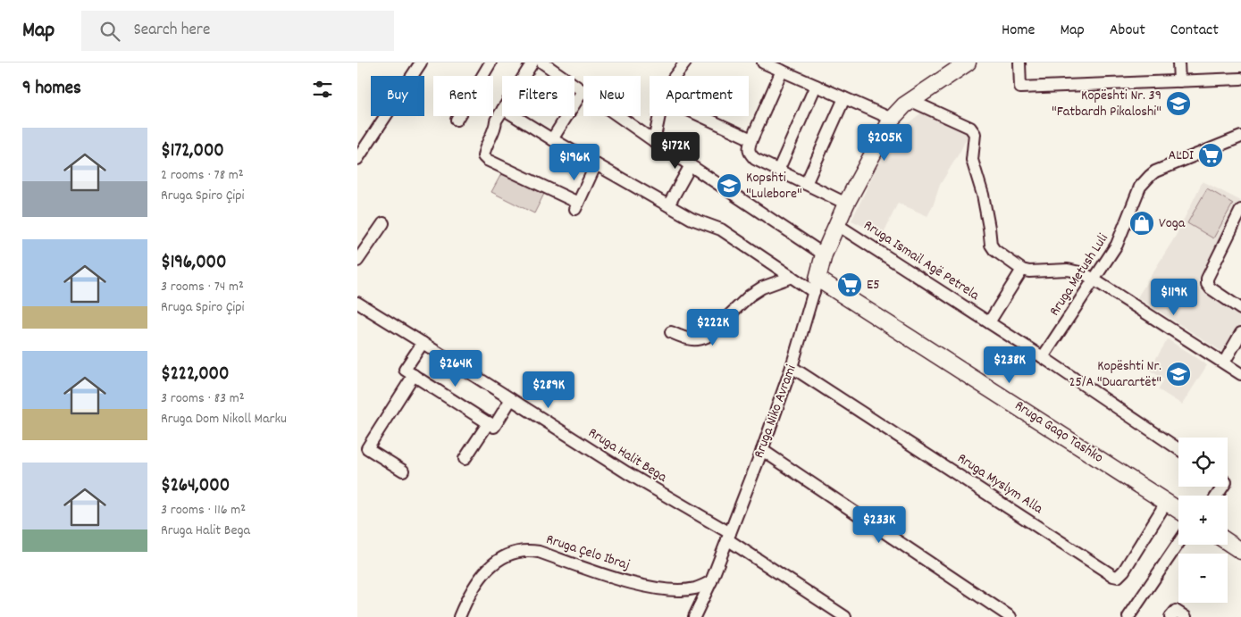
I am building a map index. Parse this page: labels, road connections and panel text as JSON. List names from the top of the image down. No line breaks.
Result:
{"streets":{"street":["Rruga Ismail Agë Petrela","Rruga Metush Luli","Rruga Niko Avrami","Rruga Gaqo Tashko","Rruga Halit Bega","Rruga Myslym Alla","Rruga Çelo Ibraj"]},"crossings":[["Rruga Ismail Agë Petrela","Rruga Metush Luli"],["Rruga Ismail Agë Petrela","Rruga Niko Avrami"],["Rruga Niko Avrami","Rruga Gaqo Tashko"],["Rruga Niko Avrami","Rruga Halit Bega"],["Rruga Niko Avrami","Rruga Myslym Alla"],["Rruga Niko Avrami","Rruga Çelo Ibraj"],["Rruga Gaqo Tashko","Rruga Myslym Alla"]],"places":{"school or university":["Kopështi Nr. 39 \"Fatbardh Pikaloshi\"","Kopshti \"Lulebore\"","Kopështi Nr. 25/A \"Duarartët\""],"supermarket":["ALDI","E5"],"shop":["Voga"]},"page":{"header":"Map","search":"Search here","nav":["Home","Map","About","Contact"],"heading":"9 homes","chip":["Buy","Rent","Filters","New","Apartment"],"list":[{"name":"$172,000","note":"2 rooms · 78 m² · Rruga Spiro Çipi"},{"name":"$196,000","note":"3 rooms · 74 m² · Rruga Spiro Çipi"},{"name":"$222,000","note":"3 rooms · 83 m² · Rruga Dom Nikoll Marku"},{"name":"$264,000","note":"3 rooms · 116 m² · Rruga Halit Bega"}],"price":["$205K","$172K","$196K","$119K","$222K","$238K","$264K","$289K","$233K"],"map_buttons":["+","−"]}}
